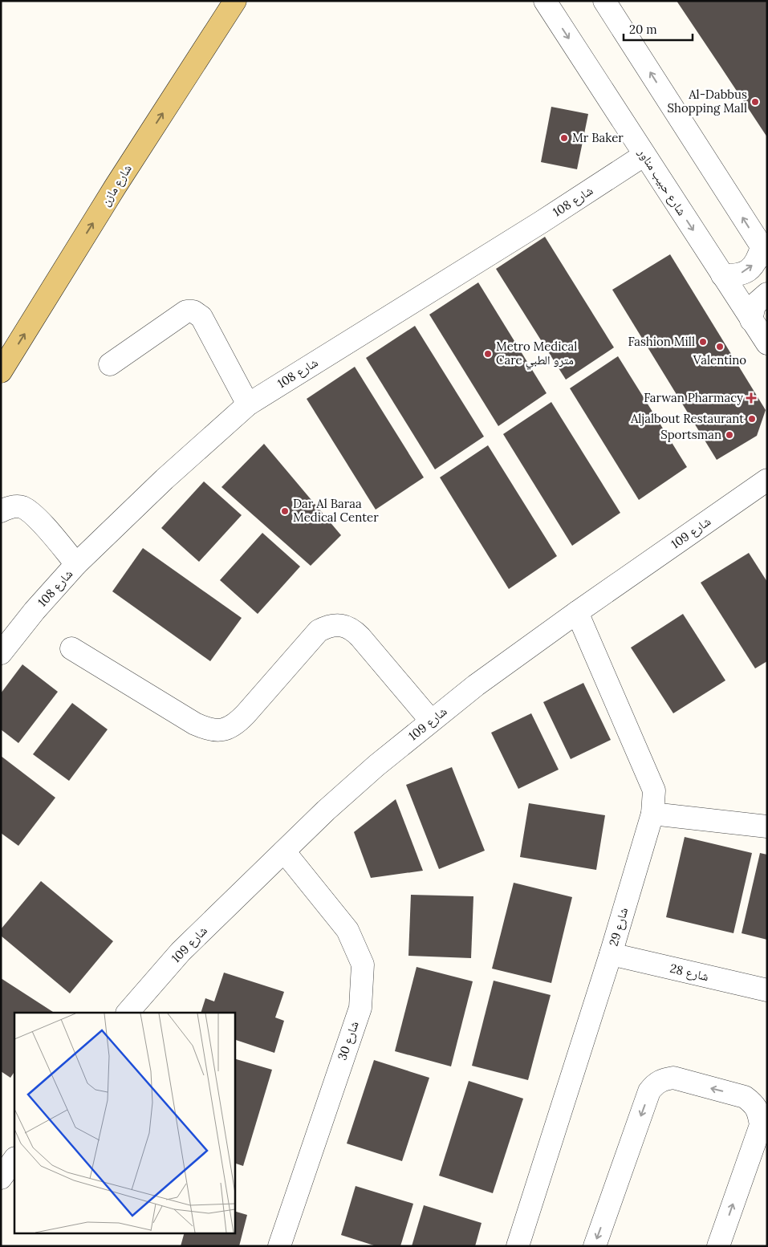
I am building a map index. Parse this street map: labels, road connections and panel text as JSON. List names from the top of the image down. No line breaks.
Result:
{"streets":{"main road":["شارع مازن"],"street":["شارع حبيب مناور","شارع 108","شارع 109","شارع 29","شارع 28","شارع 30"]},"crossings":[["شارع حبيب مناور","شارع 108"],["شارع 109","شارع 29"],["شارع 109","شارع 30"],["شارع 29","شارع 28"]],"one_way":["شارع مازن"],"places":{"other":["Al-Dabbus Shopping Mall","Mr Baker","Fashion Mill","Valentino","Metro Medical Care مترو الطبي","Aljalbout Restaurant","Sportsman","Dar Al Baraa Medical Center"],"health":["Farwan Pharmacy"]},"scale_bar":"20 m"}
